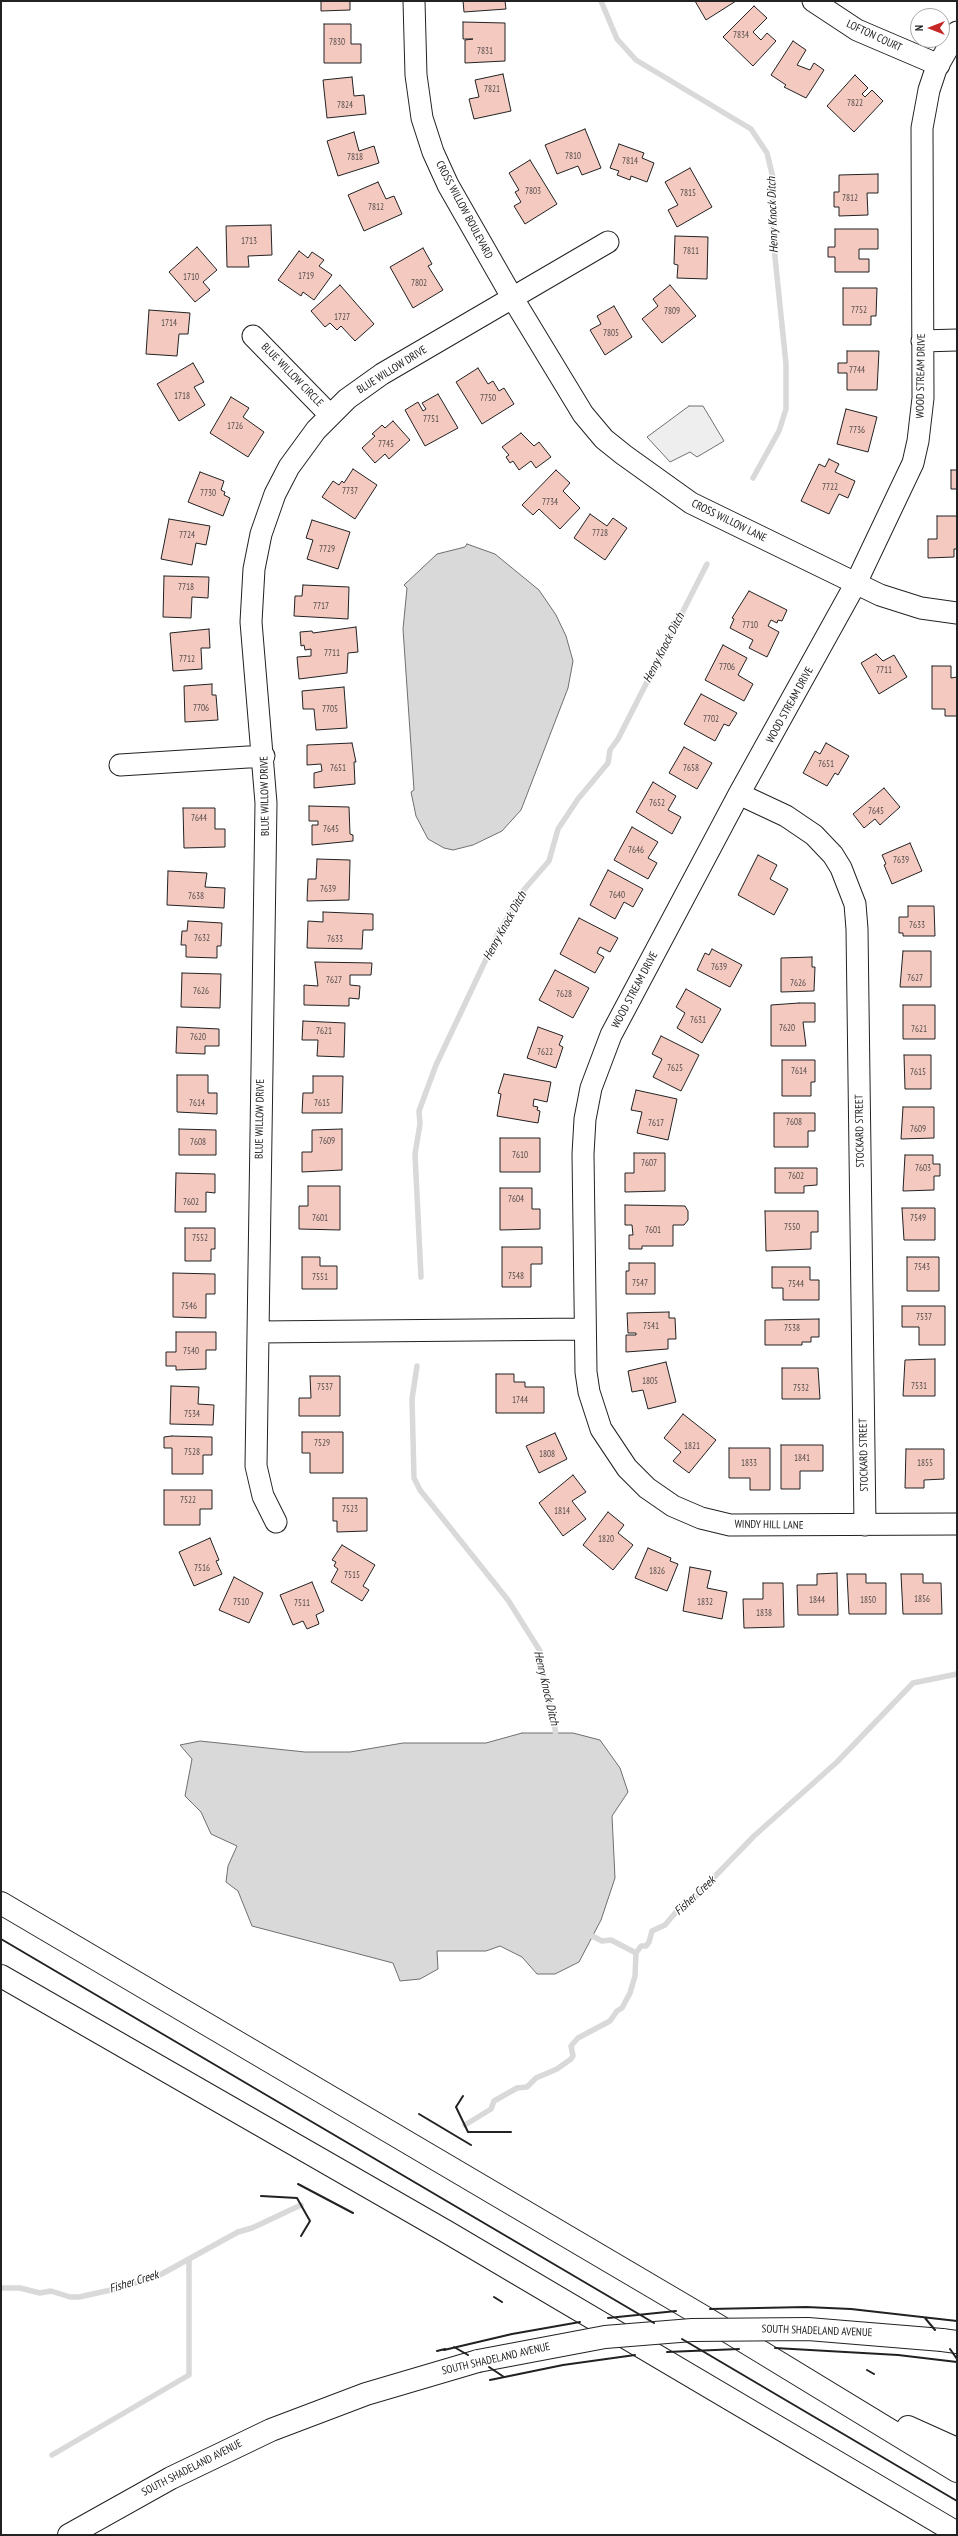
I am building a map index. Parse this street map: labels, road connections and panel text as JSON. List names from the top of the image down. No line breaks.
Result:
{"streets":{"highway":["SOUTH SHADELAND AVENUE"],"street":["LOFTON COURT","CROSS WILLOW BOULEVARD","BLUE WILLOW DRIVE","BLUE WILLOW CIRCLE","WOOD STREAM DRIVE","CROSS WILLOW LANE","STOCKARD STREET","WINDY HILL LANE"]},"crossings":[["LOFTON COURT","WOOD STREAM DRIVE"],["CROSS WILLOW BOULEVARD","BLUE WILLOW DRIVE"],["CROSS WILLOW BOULEVARD","CROSS WILLOW LANE"],["BLUE WILLOW DRIVE","BLUE WILLOW CIRCLE"],["BLUE WILLOW DRIVE","CROSS WILLOW LANE"],["WOOD STREAM DRIVE","CROSS WILLOW LANE"],["WOOD STREAM DRIVE","STOCKARD STREET"],["WOOD STREAM DRIVE","WINDY HILL LANE"],["STOCKARD STREET","WINDY HILL LANE"]],"water":["Henry Knock Ditch","Fisher Creek"],"house_numbers":["7834","7830","7831","7821","7822","7824","7810","7818","7814","7803","7815","7812","7812","1713","7811","1719","1710","7802","7752","7809","1727","1714","7805","7744","1718","7750","7751","1726","7736","7745","7722","7737","7730","7734","7728","7724","7729","7718","7717","7710","7711","7712","7706","7711","7706","7705","7702","7651","7651","7658","7652","7645","7644","7645","7646","7639","7639","7640","7638","7633","7632","7633","7639","7627","7627","7626","7626","7628","7631","7620","7621","7621","7620","7622","7625","7614","7615","7614","7615","7608","7617","7609","7609","7608","7610","7607","7603","7602","7604","7602","7601","7549","7550","7601","7552","7543","7548","7551","7547","7544","7546","7537","7541","7538","7540","1805","7531","7537","7532","1744","7534","7529","1821","7528","1808","1841","1833","1855","7522","7523","1814","1820","7516","1826","7515","1856","1844","1850","7510","1832","7511","1838"],"north":"left"}
